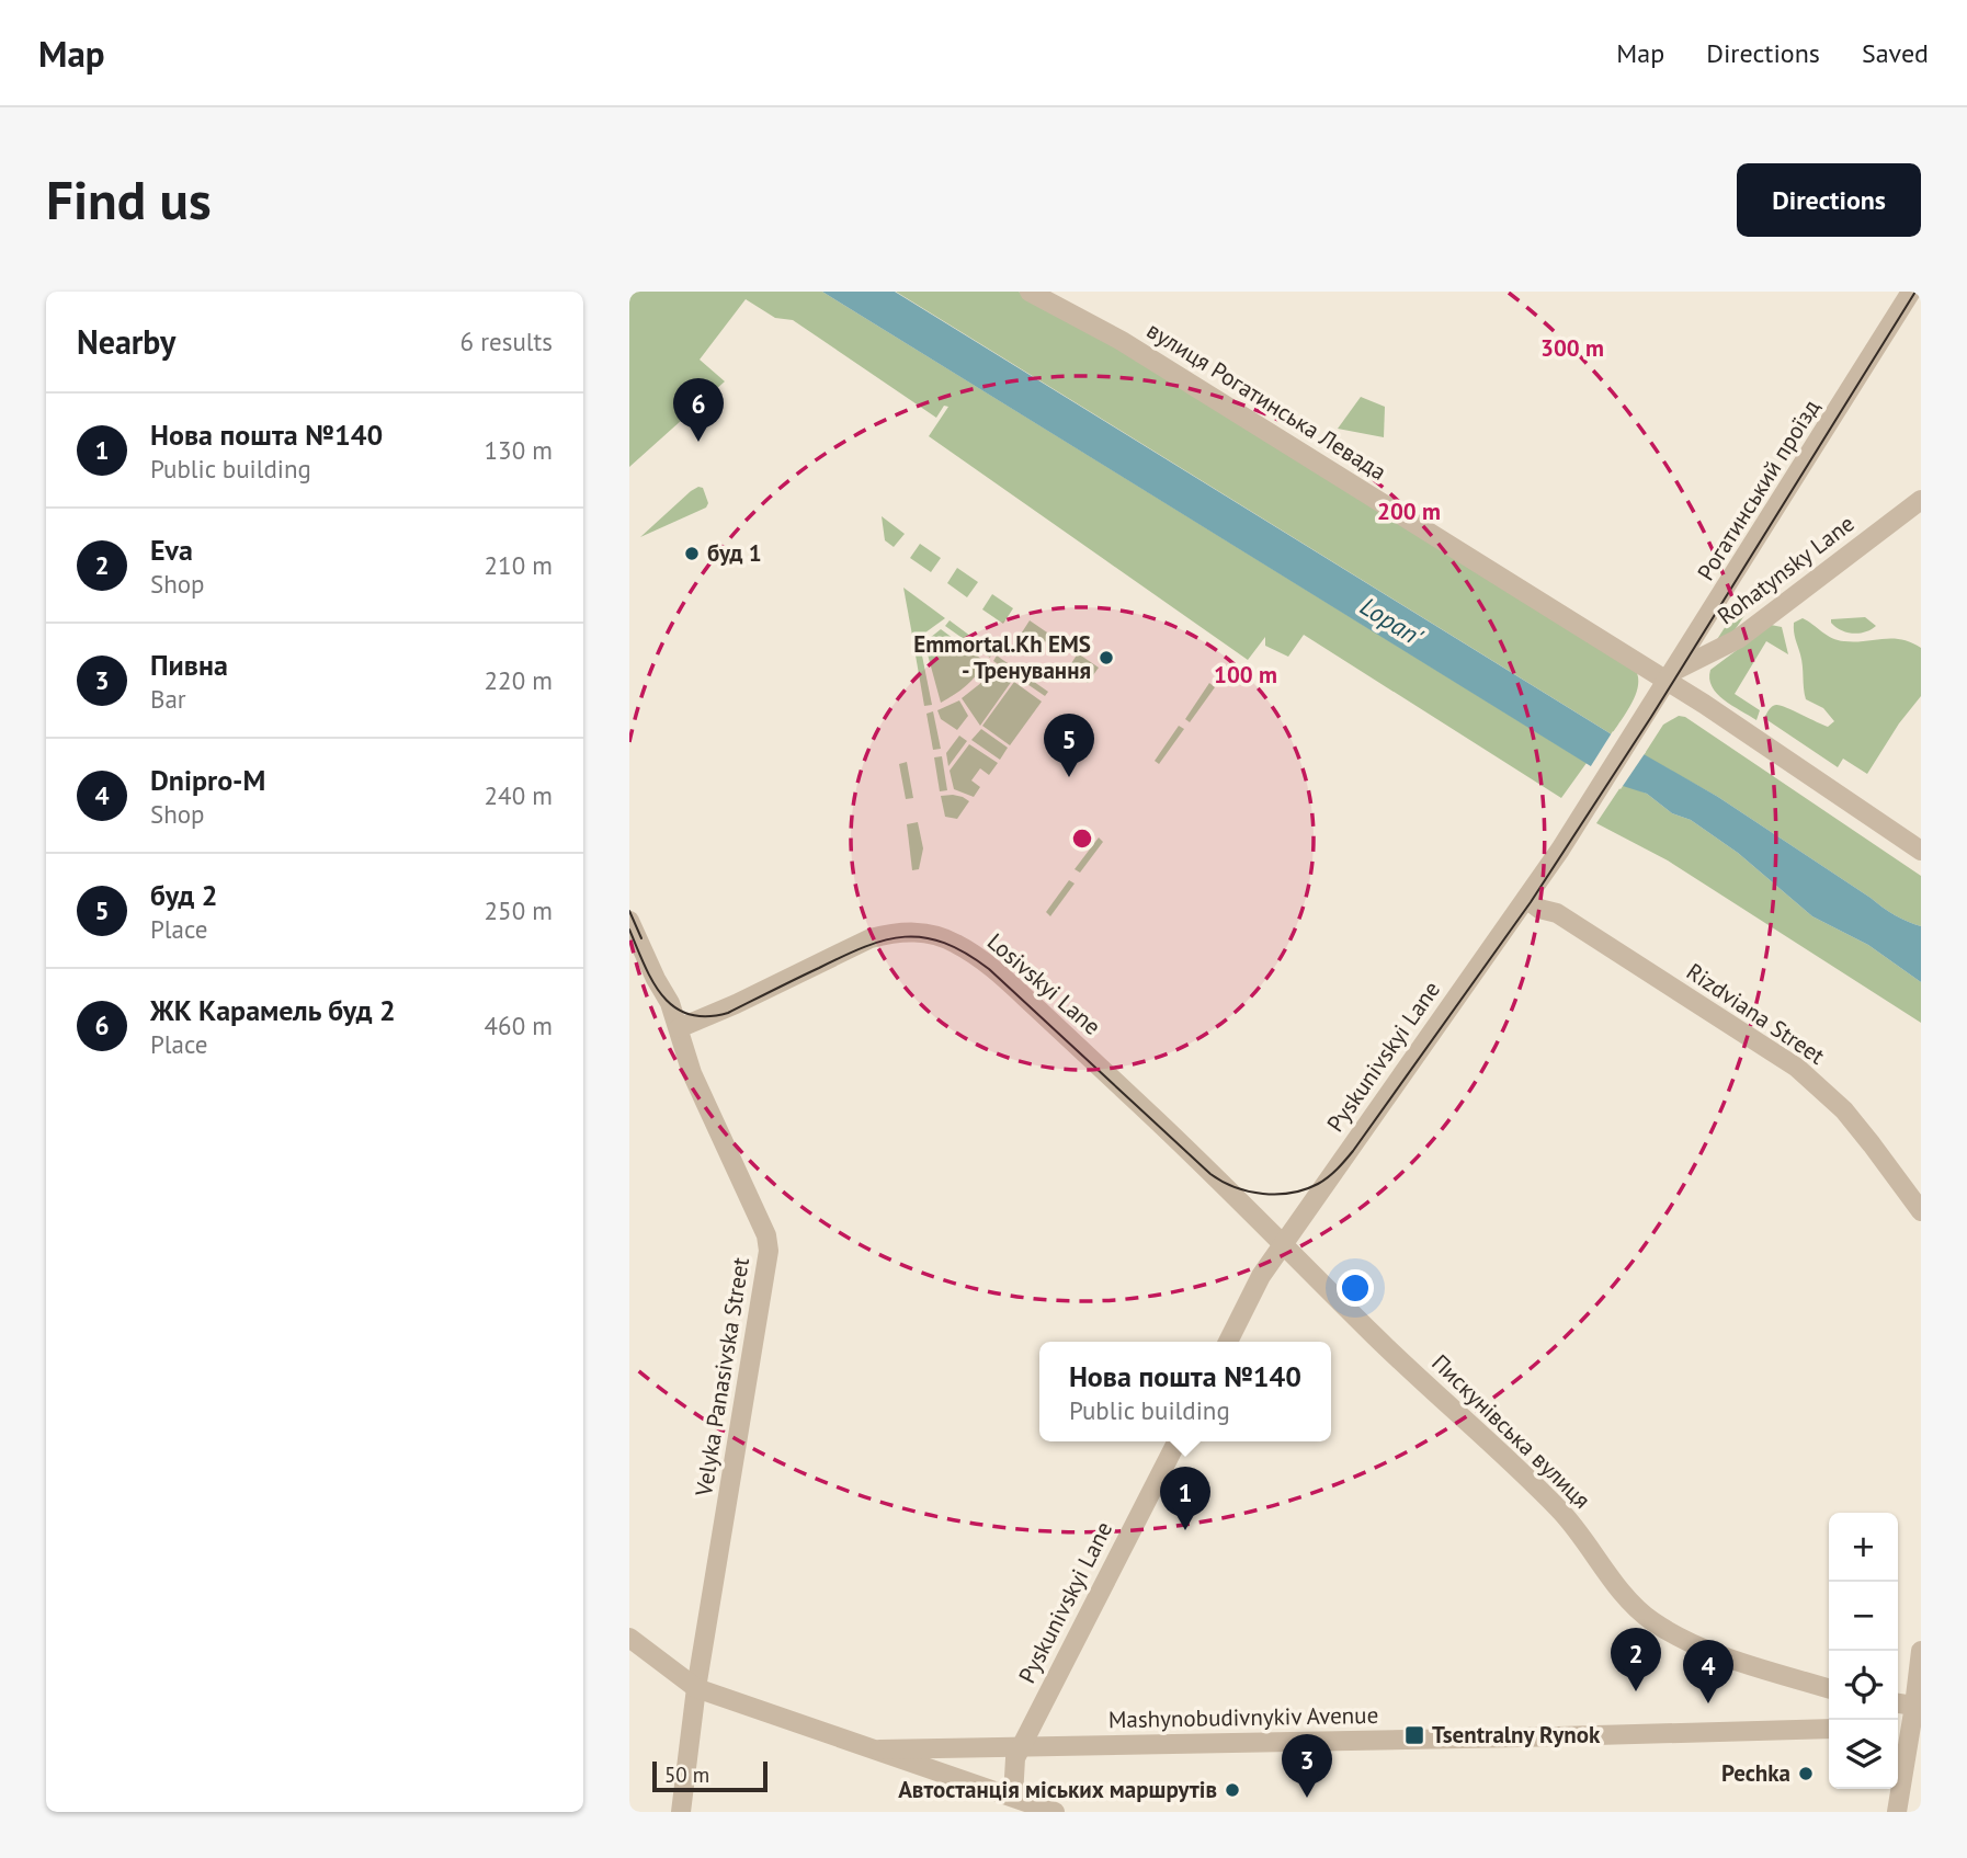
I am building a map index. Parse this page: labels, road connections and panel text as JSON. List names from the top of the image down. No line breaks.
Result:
{"streets":{"street":["вулиця Рогатинська Левада","Рогатинський проїзд","Rohatynsky Lane","Losivskyi Lane","Rizdviana Street","Pyskunivskyi Lane","Velyka Panasivska Street","Пискунівська вулиця","Mashynobudivnykiv Avenue"]},"crossings":[["вулиця Рогатинська Левада","Рогатинський проїзд"],["вулиця Рогатинська Левада","Rohatynsky Lane"],["Рогатинський проїзд","Rohatynsky Lane"],["Рогатинський проїзд","Pyskunivskyi Lane"],["Losivskyi Lane","Pyskunivskyi Lane"],["Losivskyi Lane","Velyka Panasivska Street"],["Losivskyi Lane","Пискунівська вулиця"],["Rizdviana Street","Pyskunivskyi Lane"],["Pyskunivskyi Lane","Пискунівська вулиця"],["Pyskunivskyi Lane","Mashynobudivnykiv Avenue"]],"water":["Lopan'"],"places":{"other":["буд 1","Emmortal.Kh EMS - Тренування","Pechka","Автостанція міських маршрутів"],"transit":["Tsentralny Rynok"]},"scale_bar":"50 m","page":{"header":"Map","nav":["Map","Directions","Saved"],"buttons":"Directions","title":"Find us","heading":["Nearby","6 results"],"pins":["6","5","1","2","4","3"],"list":[{"mark":"1","name":"Нова пошта №140","note":"Public building","value":"130 m"},{"mark":"2","name":"Eva","note":"Shop","value":"210 m"},{"mark":"3","name":"Пивна","note":"Bar","value":"220 m"},{"mark":"4","name":"Dnipro-M","note":"Shop","value":"240 m"},{"mark":"5","name":"буд 2","note":"Place","value":"250 m"},{"mark":"6","name":"ЖК Карамель буд 2","note":"Place","value":"460 m"}],"popup":["Нова пошта №140","Public building"],"map_buttons":["+","−"],"scale":"50 m"},"rings":["300 m","200 m","100 m"]}
